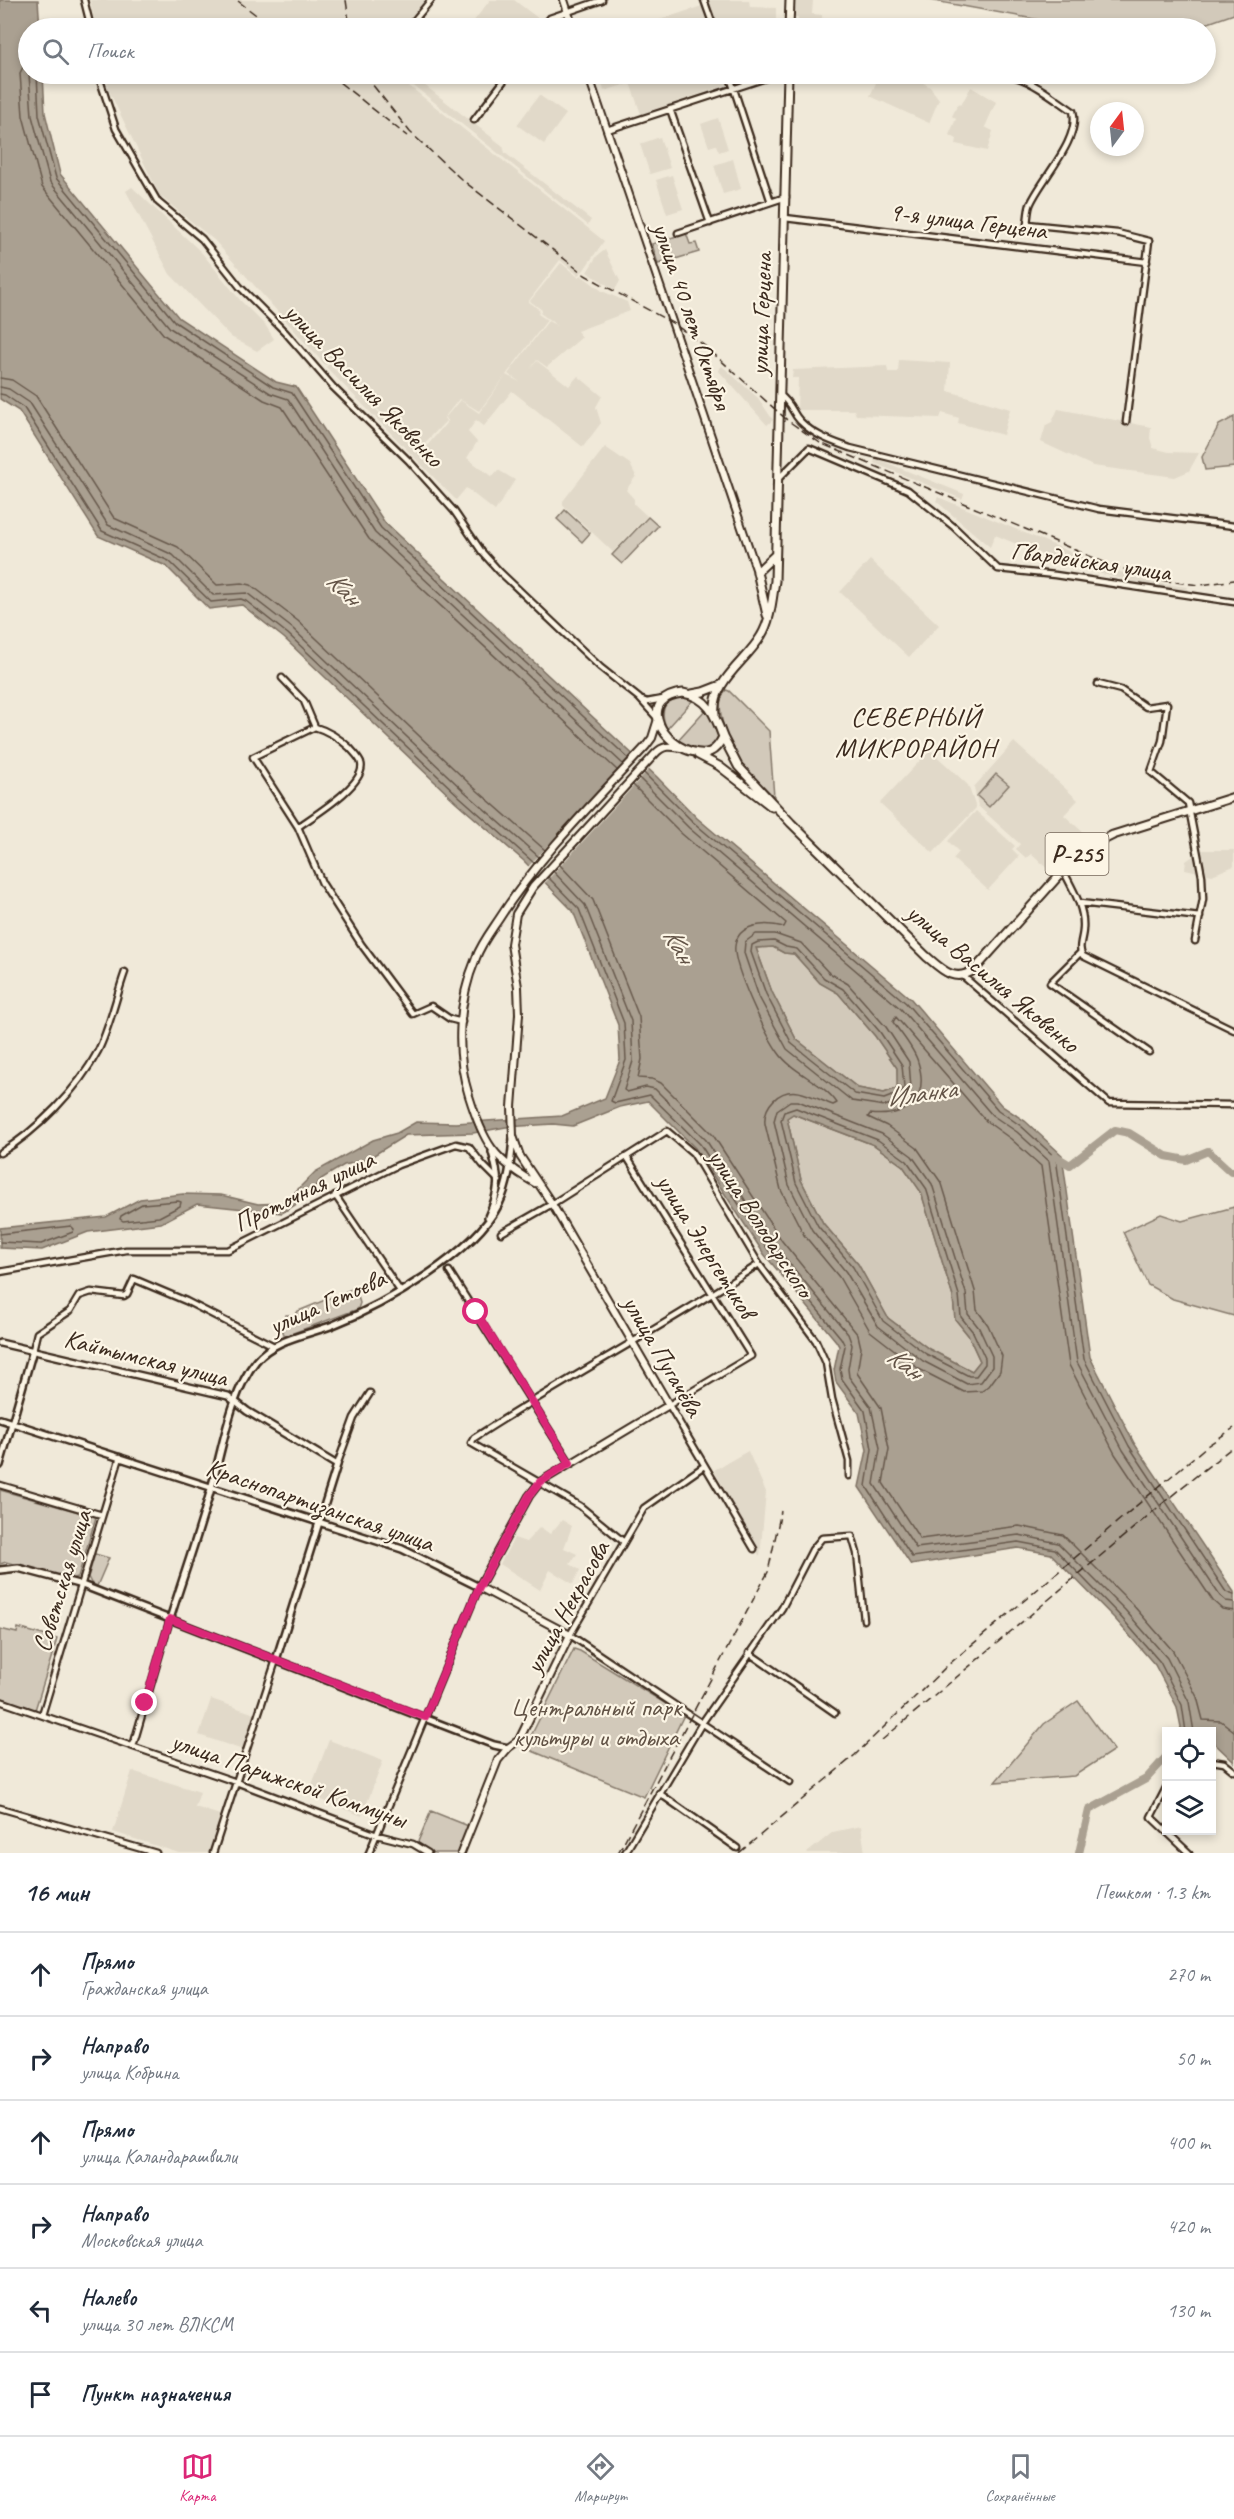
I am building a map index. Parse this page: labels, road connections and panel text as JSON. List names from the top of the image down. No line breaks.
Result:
{"streets":{"main road":["улица Герцена","улица 40 лет Октября","улица Василия Яковенко","Р-255","улица Пугачёва","Краснопартизанская улица","улица Некрасова"],"street":["9-я улица Герцена","Гвардейская улица","Проточная улица","улица Володарского","улица Энергетиков","улица Гетоева","Кайтымская улица","Советская улица","улица Парижской Коммуны"]},"crossings":[["9-я улица Герцена","улица Герцена"],["улица Герцена","Гвардейская улица"],["улица Василия Яковенко","Р-255"],["улица Володарского","улица Энергетиков"],["улица Энергетиков","улица Пугачёва"],["улица Гетоева","Кайтымская улица"],["улица Гетоева","Краснопартизанская улица"],["улица Пугачёва","улица Некрасова"],["Краснопартизанская улица","Советская улица"],["Краснопартизанская улица","улица Некрасова"],["Советская улица","улица Парижской Коммуны"]],"districts":["СЕВЕРНЫЙ МИКРОРАЙОН"],"water":["Кан","Иланка"],"parks":["Центральный парк культуры и отдыха"],"north":"top","page":{"search":"Поиск","heading":["16 мин","Пешком · 1.3 km"],"list":[["Прямо","Гражданская улица","270 m"],["Направо","улица Кобрина","50 m"],["Прямо","улица Каландарашвили","400 m"],["Направо","Московская улица","420 m"],["Налево","улица 30 лет ВЛКСМ","130 m"],"Пункт назначения"],"nav":["Карта","Маршрут","Сохранённые"]}}
